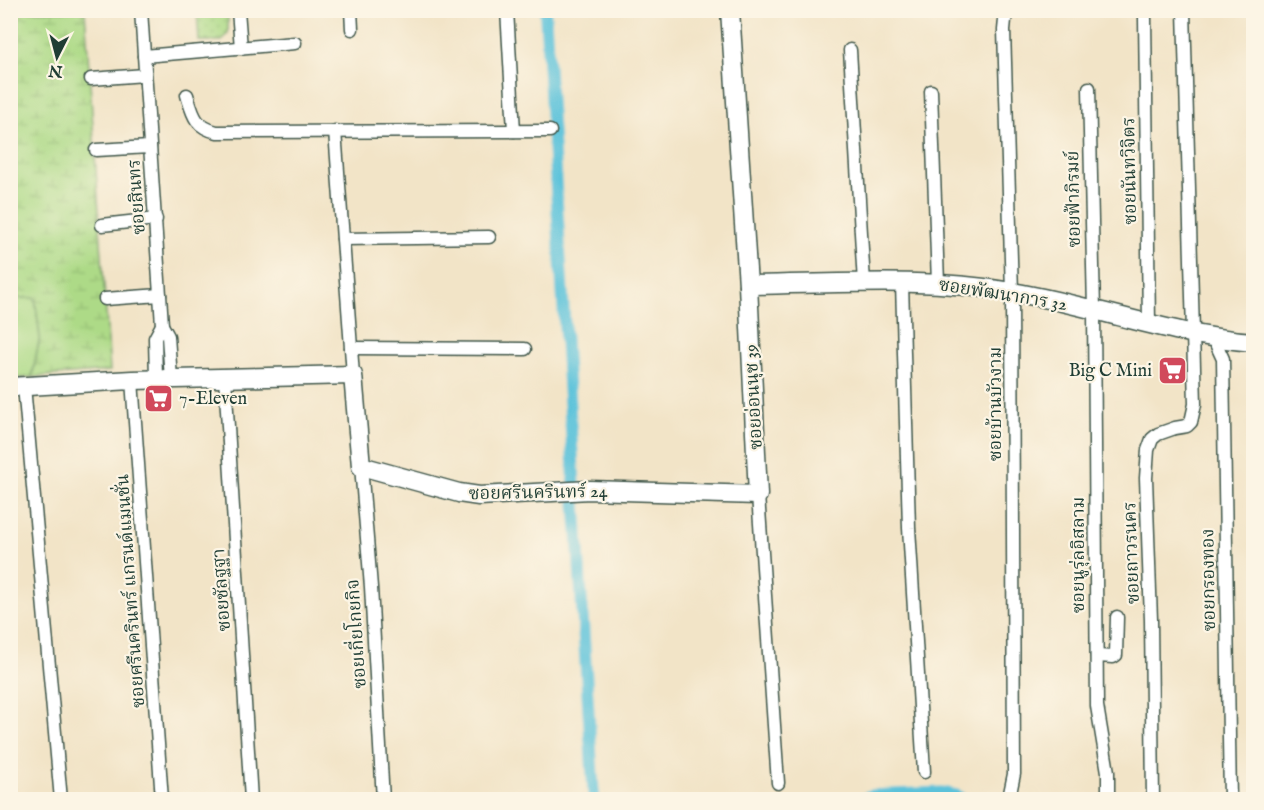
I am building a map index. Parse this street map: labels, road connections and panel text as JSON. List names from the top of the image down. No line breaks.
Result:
{"streets":{"street":["ซอยนันทวิจิตร","ซอยสินทร","ซอยฟ้าภิรมย์","ซอยพัฒนาการ 32","ซอยอ่อนนุช 39","ซอยบ้านบัวงาม","ซอยศรีนครินทร์ 24","ซอยถาวรนคร","ซอยนูรุ่ลอิสลาม","ซอยกรองทอง","ซอยชัลฐฐา","ซอยศรีนครินทร์ แกรนด์แมนชั่น","ซอยเกี่ยโกยกิจ"]},"crossings":[["ซอยนันทวิจิตร","ซอยพัฒนาการ 32"],["ซอยฟ้าภิรมย์","ซอยพัฒนาการ 32"],["ซอยฟ้าภิรมย์","ซอยนูรุ่ลอิสลาม"],["ซอยพัฒนาการ 32","ซอยอ่อนนุช 39"],["ซอยพัฒนาการ 32","ซอยบ้านบัวงาม"],["ซอยพัฒนาการ 32","ซอยถาวรนคร"],["ซอยพัฒนาการ 32","ซอยนูรุ่ลอิสลาม"],["ซอยพัฒนาการ 32","ซอยกรองทอง"],["ซอยอ่อนนุช 39","ซอยศรีนครินทร์ 24"],["ซอยศรีนครินทร์ 24","ซอยเกี่ยโกยกิจ"]],"places":{"supermarket":["Big C Mini","7-Eleven"]},"north":"bottom"}
